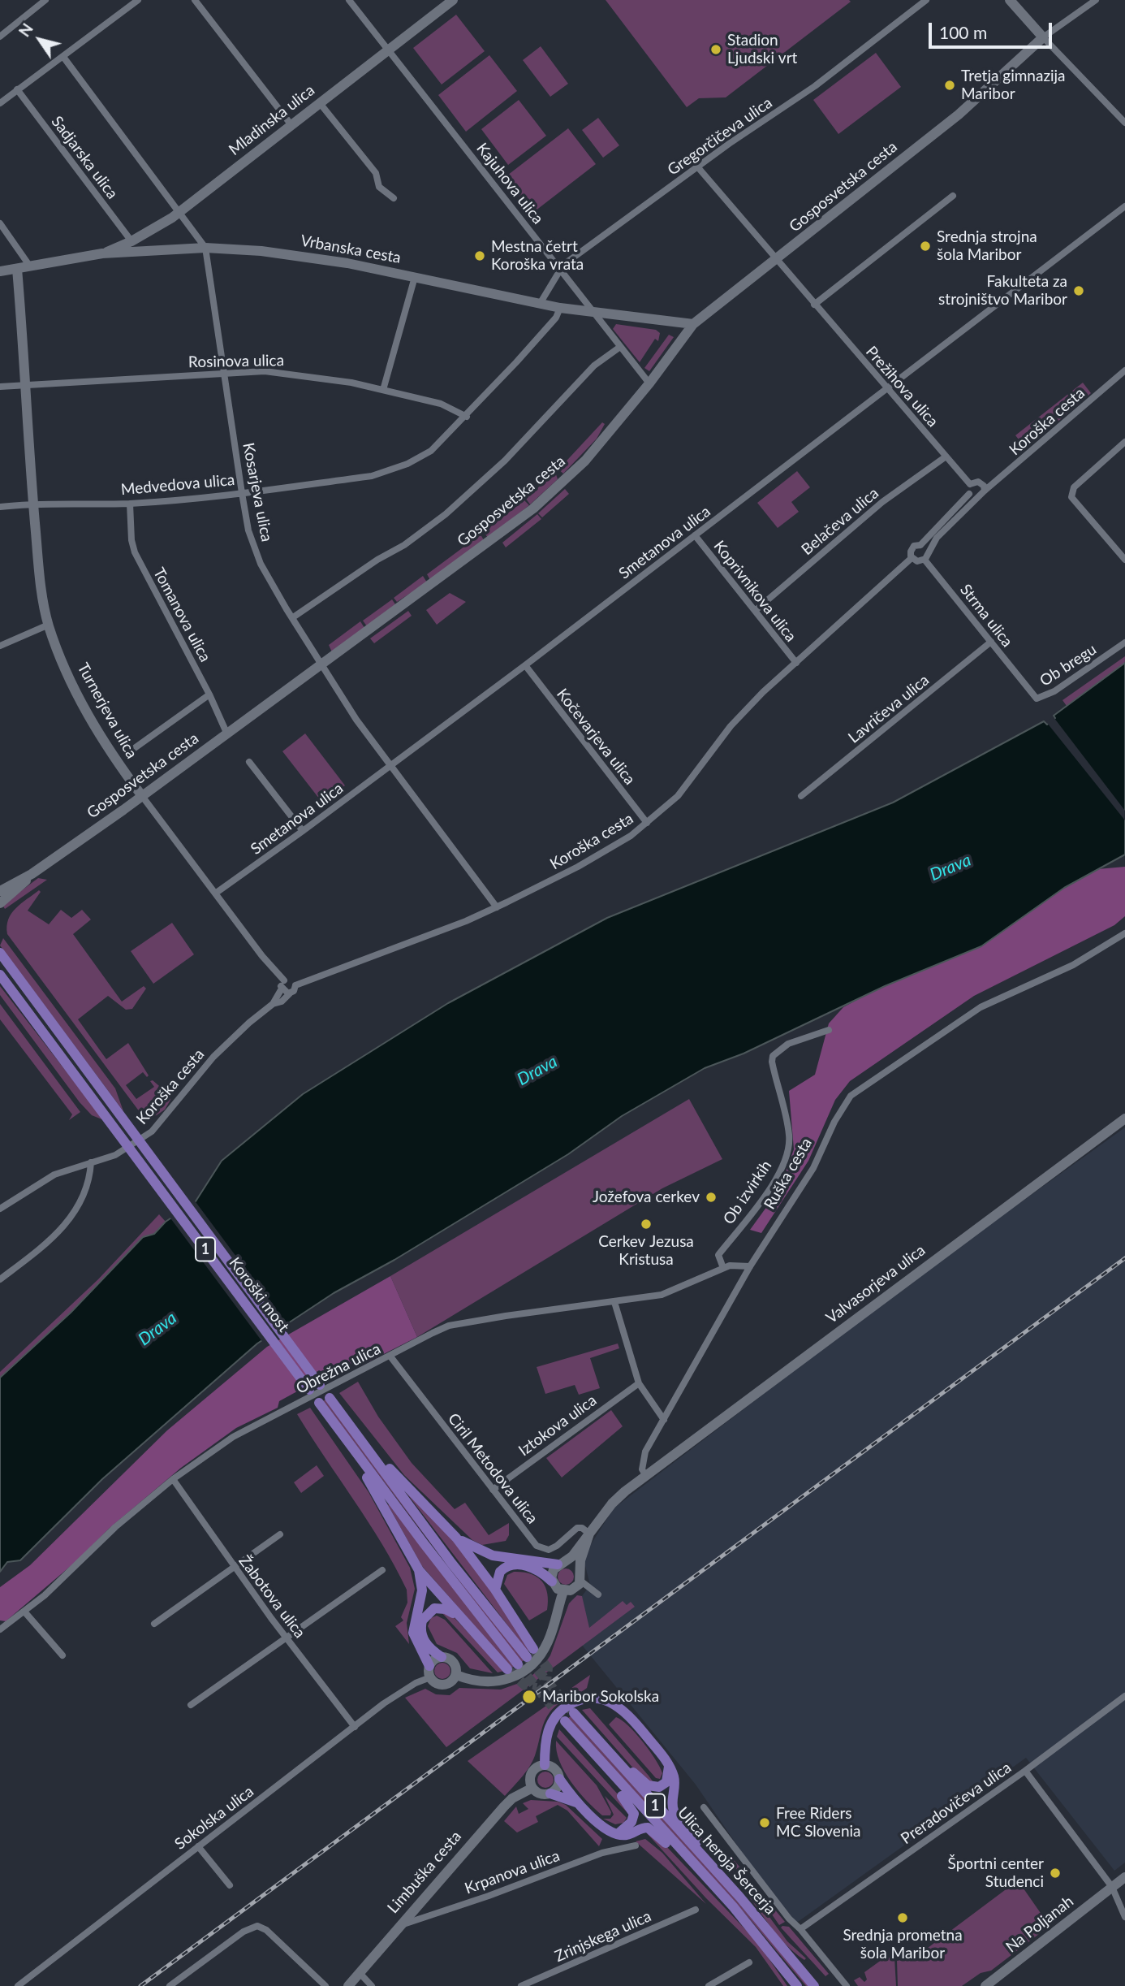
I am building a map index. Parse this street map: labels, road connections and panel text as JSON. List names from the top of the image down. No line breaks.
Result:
{"streets":{"main road":["1","Koroški most","Ulica heroja Šercerja"],"street":["Mladinska ulica","Gregorčičeva ulica","Sadjarska ulica","Kajuhova ulica","Gosposvetska cesta","Vrbanska cesta","Rosinova ulica","Prežihova ulica","Koroška cesta","Medvedova ulica","Kosarjeva ulica","Belačeva ulica","Smetanova ulica","Koprivnikova ulica","Tomanova ulica","Strma ulica","Ob bregu","Lavričeva ulica","Turnerjeva ulica","Kočevarjeva ulica","Ruška cesta","Ob izvirkih","Valvasorjeva ulica","Obrežna ulica","Iztokova ulica","Ciril Metodova ulica","Žabotova ulica","Preradovičeva ulica","Sokolska ulica","Limbuška cesta","Krpanova ulica","Na Poljanah","Zrinjskega ulica"]},"crossings":[["Mladinska ulica","Sadjarska ulica"],["Mladinska ulica","Kajuhova ulica"],["Mladinska ulica","Vrbanska cesta"],["Mladinska ulica","Kosarjeva ulica"],["Gregorčičeva ulica","Kajuhova ulica"],["Gregorčičeva ulica","Vrbanska cesta"],["Gregorčičeva ulica","Prežihova ulica"],["Kajuhova ulica","Gosposvetska cesta"],["Kajuhova ulica","Vrbanska cesta"],["Gosposvetska cesta","Vrbanska cesta"],["Gosposvetska cesta","Prežihova ulica"],["Gosposvetska cesta","Kosarjeva ulica"],["Gosposvetska cesta","Tomanova ulica"],["Gosposvetska cesta","Turnerjeva ulica"],["Vrbanska cesta","Medvedova ulica"],["Vrbanska cesta","Kosarjeva ulica"],["Vrbanska cesta","Turnerjeva ulica"],["Rosinova ulica","Medvedova ulica"],["Rosinova ulica","Kosarjeva ulica"],["Rosinova ulica","Turnerjeva ulica"],["Prežihova ulica","Belačeva ulica"],["Prežihova ulica","Smetanova ulica"],["Koroška cesta","Kosarjeva ulica"],["Koroška cesta","Koprivnikova ulica"],["Koroška cesta","Strma ulica"],["Koroška cesta","Turnerjeva ulica"],["Koroška cesta","Kočevarjeva ulica"],["Medvedova ulica","Kosarjeva ulica"],["Medvedova ulica","Tomanova ulica"],["Medvedova ulica","Turnerjeva ulica"],["Kosarjeva ulica","Smetanova ulica"],["Belačeva ulica","Koprivnikova ulica"],["Smetanova ulica","Koprivnikova ulica"],["Smetanova ulica","Turnerjeva ulica"],["Smetanova ulica","Kočevarjeva ulica"],["Strma ulica","Ob bregu"],["Strma ulica","Lavričeva ulica"],["Ruška cesta","Valvasorjeva ulica"],["Ruška cesta","Obrežna ulica"],["Ob izvirkih","Obrežna ulica"],["1","Ulica heroja Šercerja"],["1","Limbuška cesta"],["Obrežna ulica","Ciril Metodova ulica"],["Obrežna ulica","Žabotova ulica"],["Iztokova ulica","Ciril Metodova ulica"],["Žabotova ulica","Sokolska ulica"],["Limbuška cesta","Krpanova ulica"]],"water":["Drava"],"places":["Stadion Ljudski vrt","Tretja gimnazija Maribor","Srednja strojna šola Maribor","Mestna četrt Koroška vrata","Fakulteta za strojništvo Maribor","Jožefova cerkev","Cerkev Jezusa Kristusa","Maribor Sokolska","Free Riders MC Slovenia","Športni center Studenci","Srednja prometna šola Maribor"],"scale_bar":"100 m","north":"top left"}
